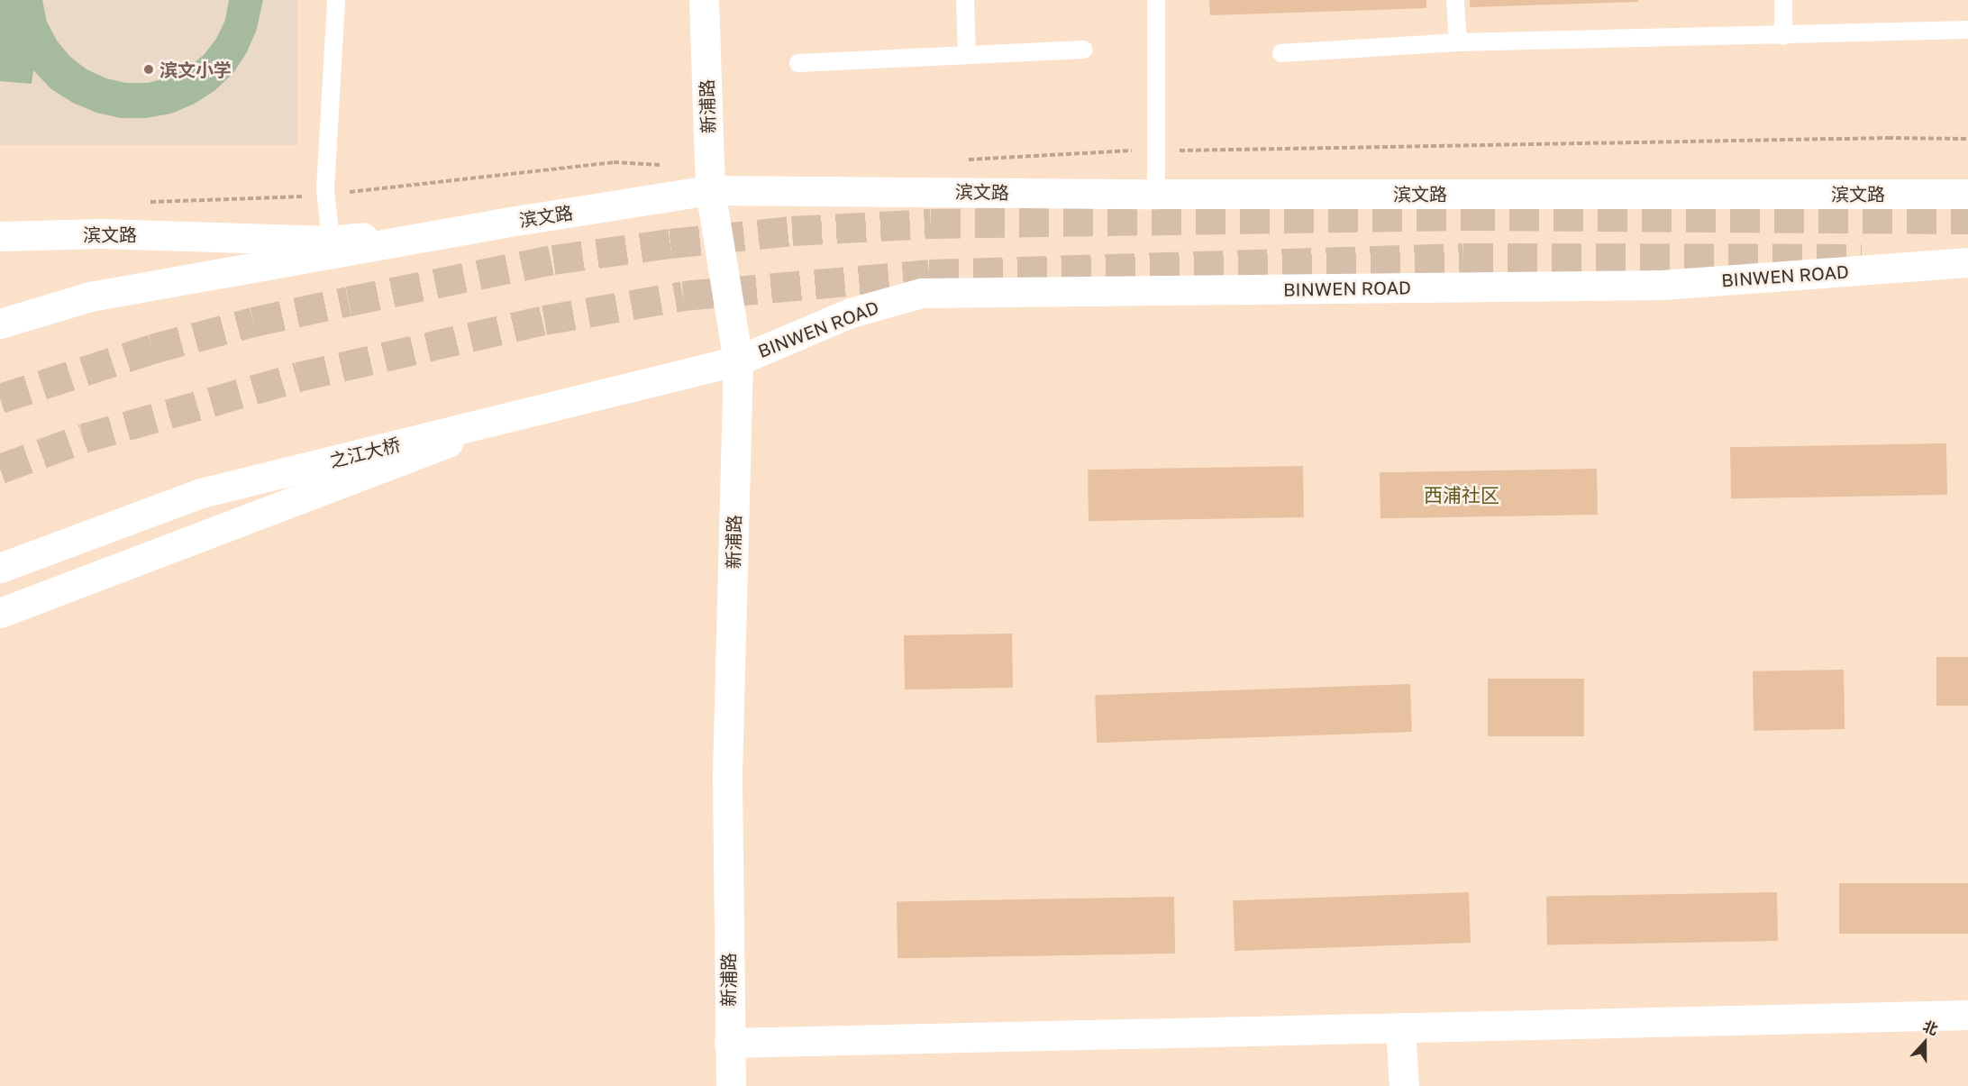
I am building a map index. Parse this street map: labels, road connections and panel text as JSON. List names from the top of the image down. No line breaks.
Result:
{"streets":{"main road":["新浦路","滨文路","BINWEN ROAD","之江大桥"]},"crossings":[["新浦路","滨文路"],["新浦路","BINWEN ROAD"],["新浦路","之江大桥"],["BINWEN ROAD","之江大桥"]],"districts":["西浦社区"],"places":["滨文小学"],"north":"top"}
